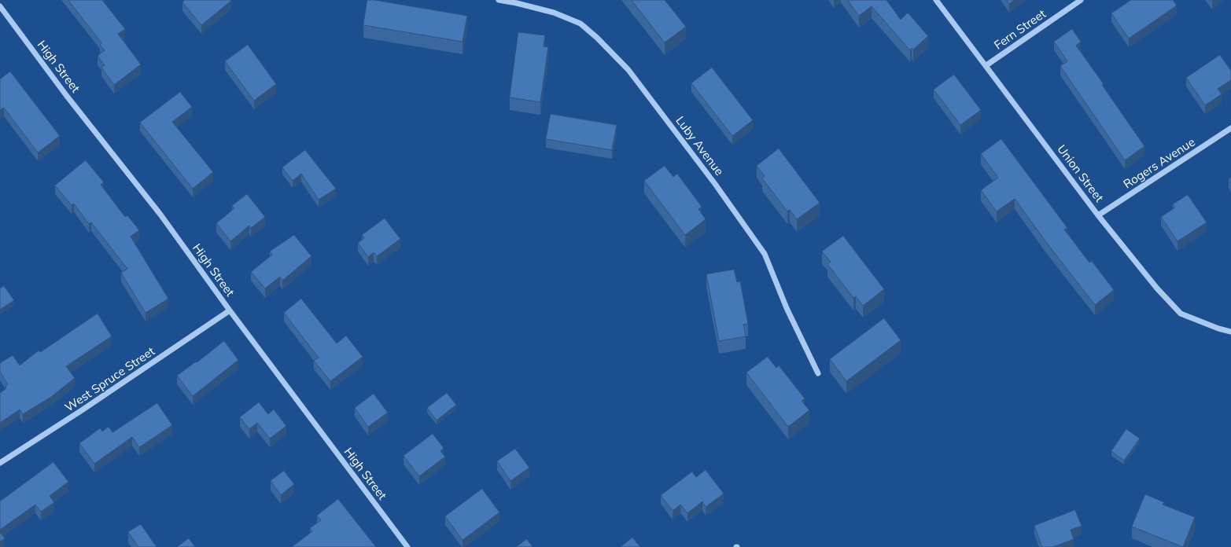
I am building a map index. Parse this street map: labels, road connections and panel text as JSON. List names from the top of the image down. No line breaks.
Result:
{"streets":{"street":["Fern Street","High Street","Luby Avenue","Rogers Avenue","Union Street","West Spruce Street"]},"crossings":[["Fern Street","Union Street"],["High Street","West Spruce Street"],["Rogers Avenue","Union Street"]]}
